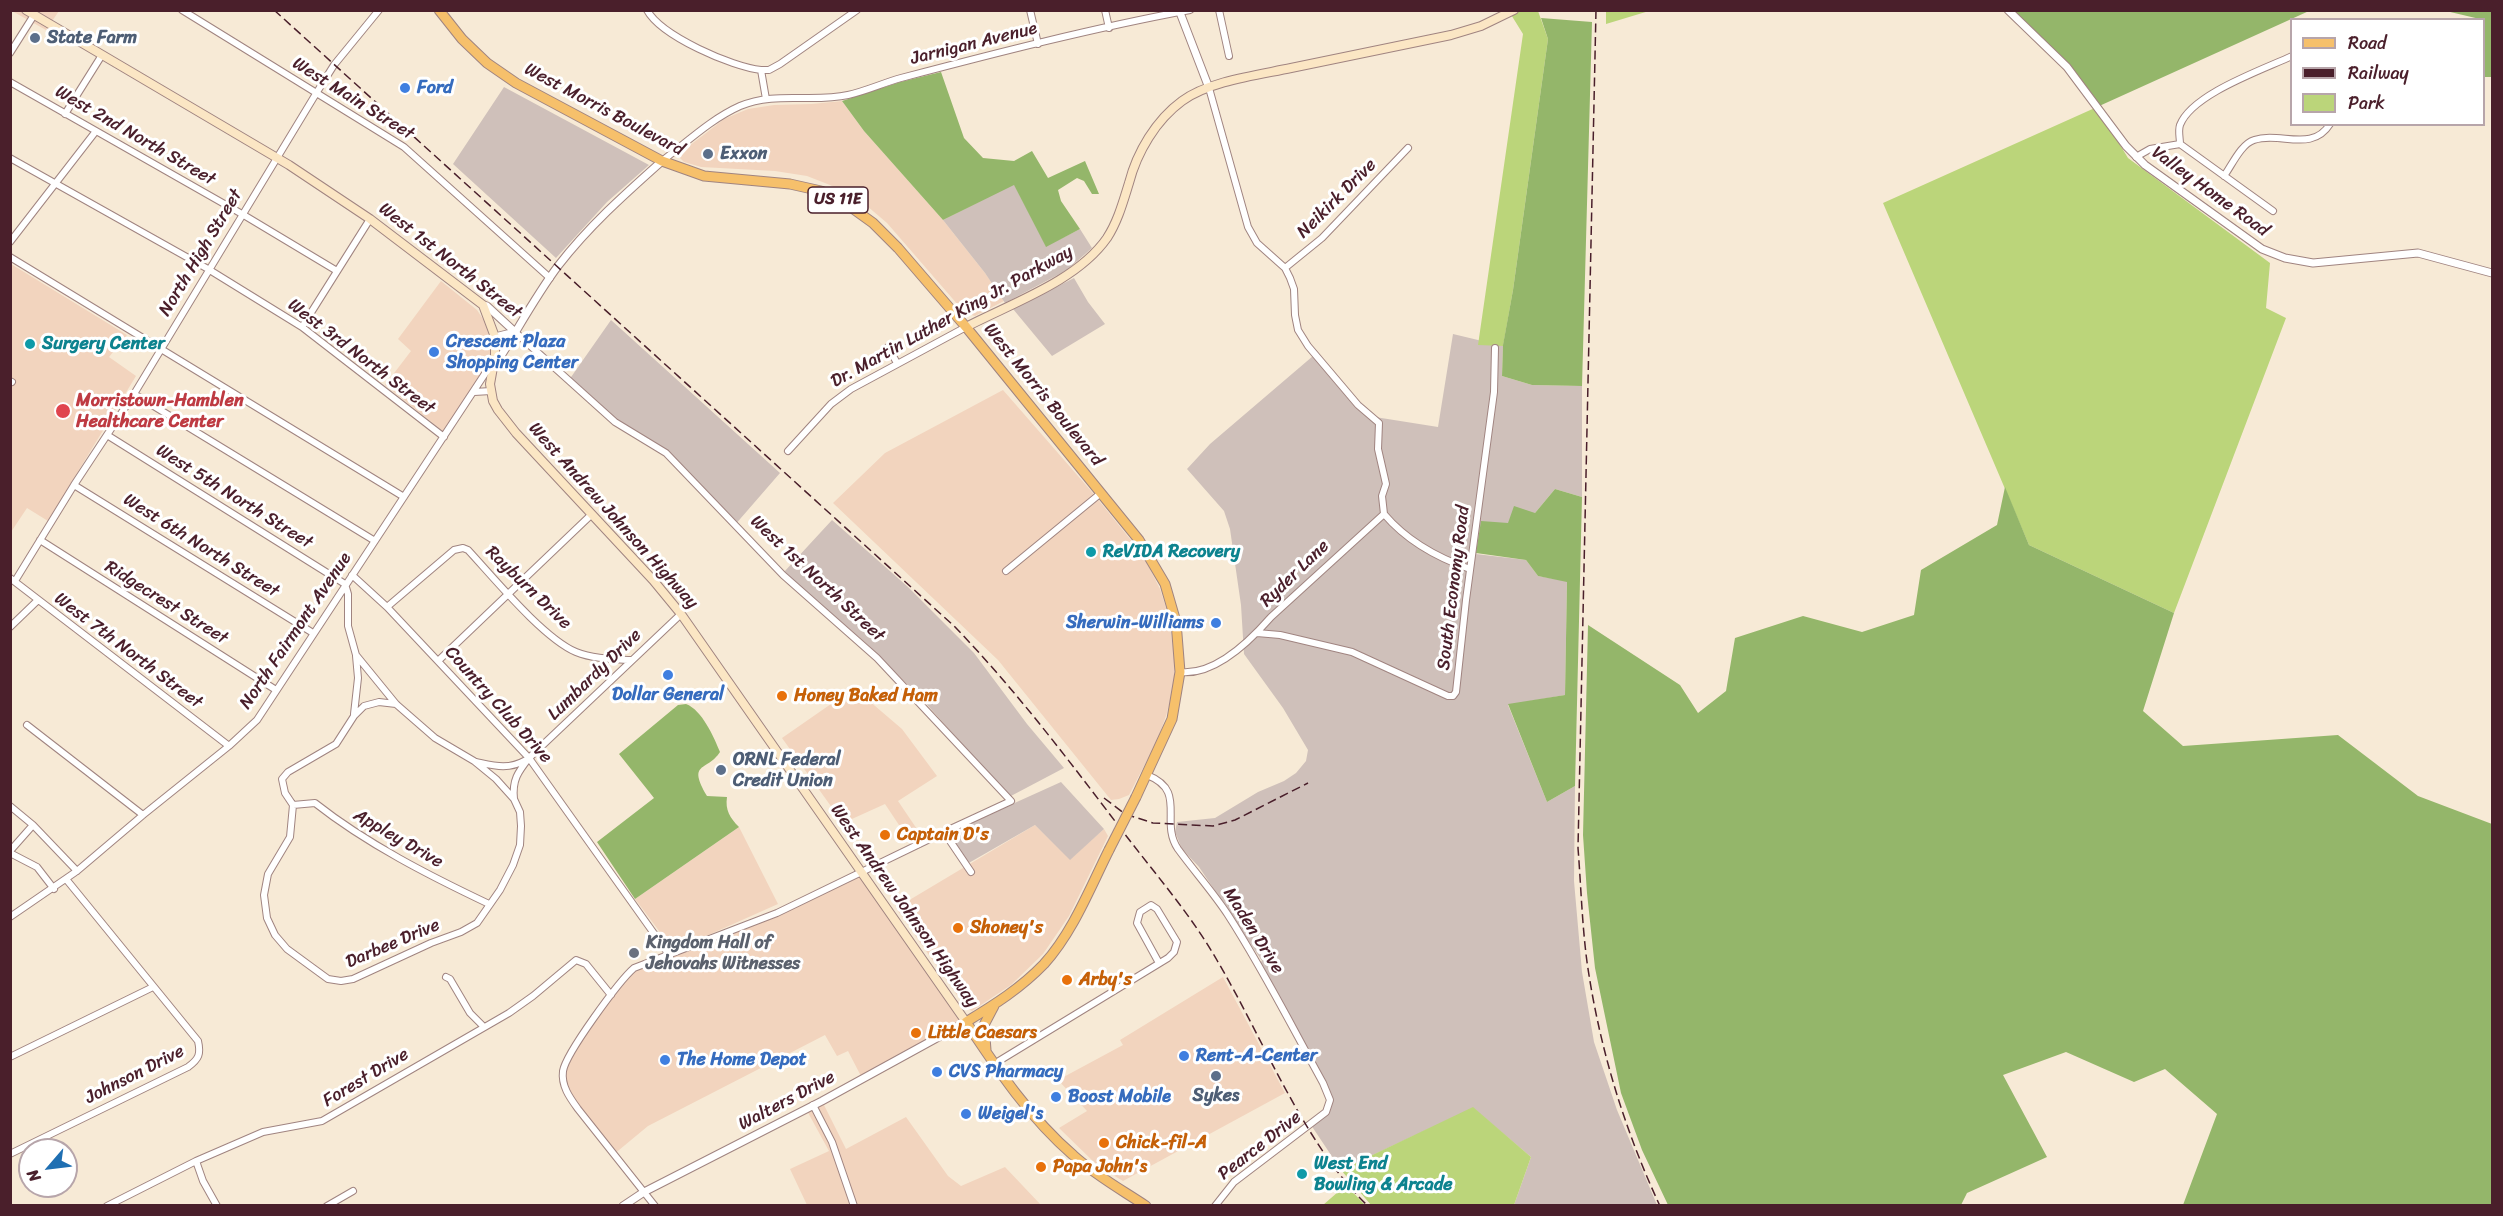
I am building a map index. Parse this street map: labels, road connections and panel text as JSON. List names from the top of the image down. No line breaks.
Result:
{"streets":{"main road":["West Morris Boulevard","US 11E","West 1st North Street","Dr. Martin Luther King Jr. Parkway","West Andrew Johnson Highway"],"street":["Jarnigan Avenue","West Main Street","West 2nd North Street","Valley Home Road","Neikirk Drive","North High Street","West 3rd North Street","West 5th North Street","West 6th North Street","Ryder Lane","Rayburn Drive","South Economy Road","Ridgecrest Street","North Fairmont Avenue","West 7th North Street","Lumbardy Drive","Country Club Drive","Appley Drive","Maden Drive","Darbee Drive","Johnson Drive","Forest Drive","Walters Drive","Pearce Drive"]},"crossings":[["Jarnigan Avenue","West Morris Boulevard"],["West Main Street","North High Street"],["West Morris Boulevard","Dr. Martin Luther King Jr. Parkway"],["West Morris Boulevard","West Andrew Johnson Highway"],["West Morris Boulevard","Ryder Lane"],["West Morris Boulevard","Maden Drive"],["West Morris Boulevard","Walters Drive"],["West 2nd North Street","North High Street"],["North High Street","West 1st North Street"],["North High Street","West 3rd North Street"],["North High Street","West 5th North Street"],["North High Street","West 6th North Street"],["North High Street","Ridgecrest Street"],["North High Street","West 7th North Street"],["West 1st North Street","West Andrew Johnson Highway"],["West 3rd North Street","North Fairmont Avenue"],["West 5th North Street","North Fairmont Avenue"],["West 5th North Street","Darbee Drive"],["West Andrew Johnson Highway","North Fairmont Avenue"],["West Andrew Johnson Highway","Lumbardy Drive"],["West Andrew Johnson Highway","Walters Drive"],["West 6th North Street","North Fairmont Avenue"],["Ryder Lane","South Economy Road"],["Rayburn Drive","Lumbardy Drive"],["Rayburn Drive","Country Club Drive"],["Ridgecrest Street","North Fairmont Avenue"],["North Fairmont Avenue","West 7th North Street"],["North Fairmont Avenue","Country Club Drive"],["North Fairmont Avenue","Darbee Drive"],["North Fairmont Avenue","Johnson Drive"],["Lumbardy Drive","Country Club Drive"],["Appley Drive","Darbee Drive"],["Maden Drive","Pearce Drive"]],"places":["State Farm","Ford","Exxon","Surgery Center","Crescent Plaza Shopping Center","Morristown-Hamblen Healthcare Center","ReVIDA Recovery","Sherwin-Williams","Dollar General","Honey Baked Ham","ORNL Federal Credit Union","Captain D's","Shoney's","Kingdom Hall of Jehovahs Witnesses","Arby's","Little Caesars","Rent-A-Center","The Home Depot","CVS Pharmacy","Sykes","Boost Mobile","Weigel's","Chick-fil-A","Papa John's","West End Bowling & Arcade"],"legend":["Road","Railway","Park"],"north":"bottom left"}
